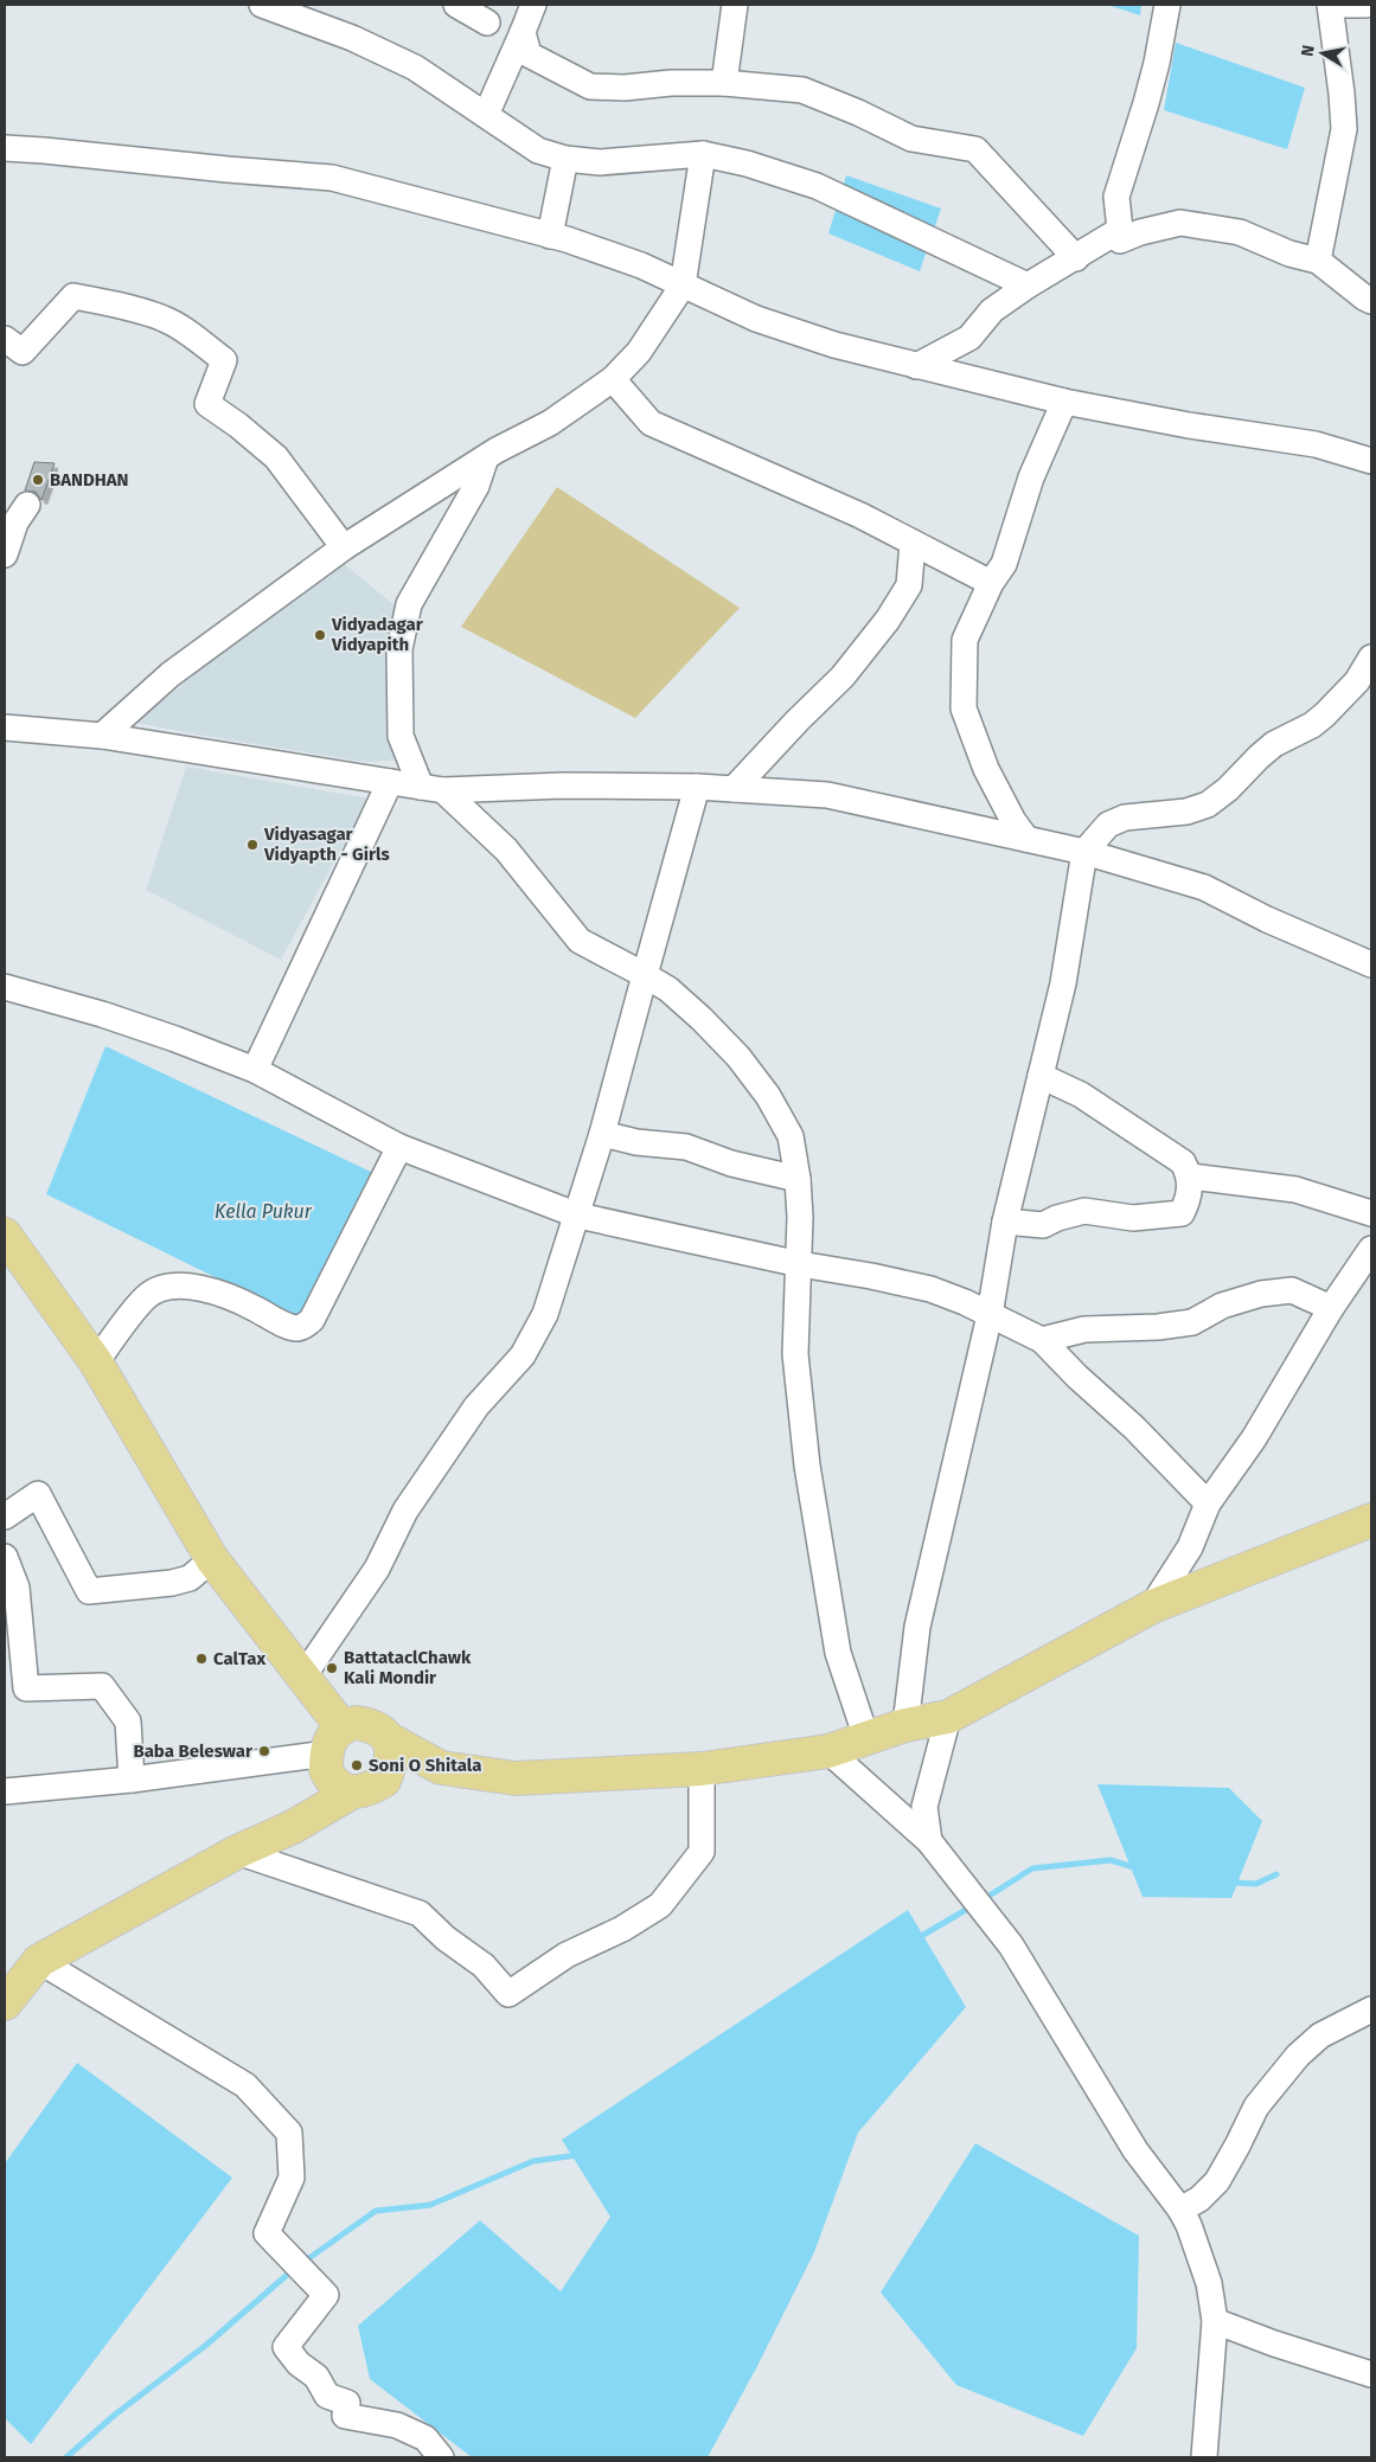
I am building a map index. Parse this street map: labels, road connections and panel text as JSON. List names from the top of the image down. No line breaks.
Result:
{"water":["Kella Pukur"],"places":["BANDHAN","Vidyadagar Vidyapith","Vidyasagar Vidyapth - Girls","CalTax","BattataclChawk Kali Mondir","Baba Beleswar","Soni O Shitala"],"north":"left"}
